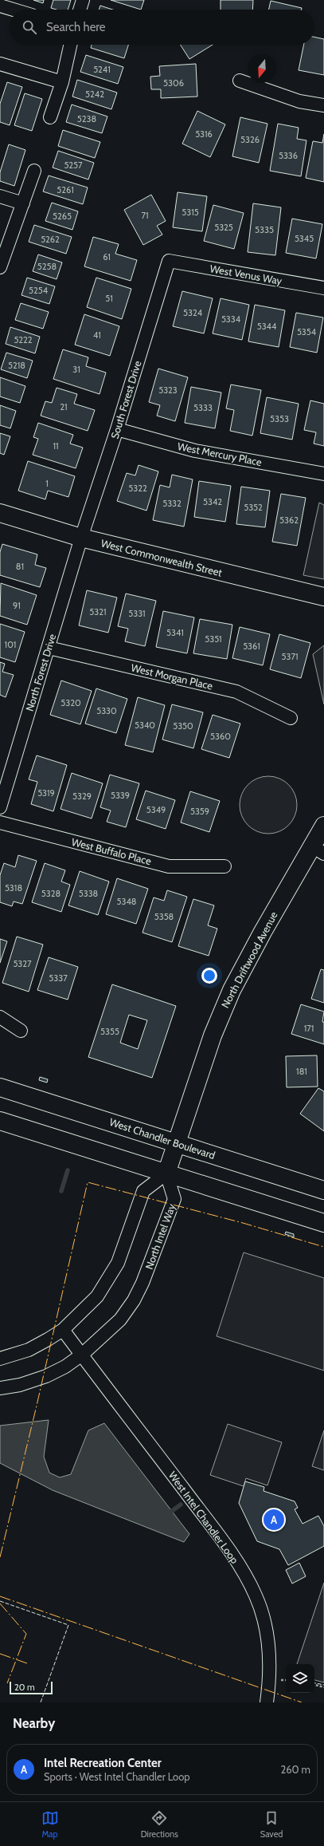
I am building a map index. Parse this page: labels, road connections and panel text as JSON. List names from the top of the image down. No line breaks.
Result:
{"streets":{"street":["West Venus Way","South Forest Drive","West Mercury Place","West Commonwealth Street","North Forest Drive","West Morgan Place","West Buffalo Place","North Driftwood Avenue","West Chandler Boulevard","North Intel Way","West Intel Chandler Loop"]},"crossings":[["West Venus Way","South Forest Drive"],["South Forest Drive","West Mercury Place"],["South Forest Drive","West Commonwealth Street"],["South Forest Drive","North Forest Drive"],["West Commonwealth Street","North Forest Drive"],["North Forest Drive","West Morgan Place"],["North Driftwood Avenue","West Chandler Boulevard"],["North Driftwood Avenue","North Intel Way"],["North Intel Way","West Intel Chandler Loop"]],"house_numbers":["5241","5306","5242","5238","5316","5326","5336","5257","5261","5315","71","5265","5325","5335","5345","5262","61","5258","5254","51","5324","5334","5344","5354","41","5222","5218","31","5323","21","5333","5353","11","1","5322","5342","5332","5352","5362","81","91","5321","5331","5341","5351","101","5361","5371","5320","5330","5340","5350","5360","5319","5339","5329","5349","5359","5318","5328","5338","5348","5358","5327","5337","171","5355","181"],"scale_bar":"20 m","north":"bottom","page":{"search":"Search here","pins":"A","scale":"20 m","heading":"Nearby","list":[{"mark":"A","name":"Intel Recreation Center","note":"Sports · West Intel Chandler Loop","value":"260 m"}],"nav":["Map","Directions","Saved"]}}
